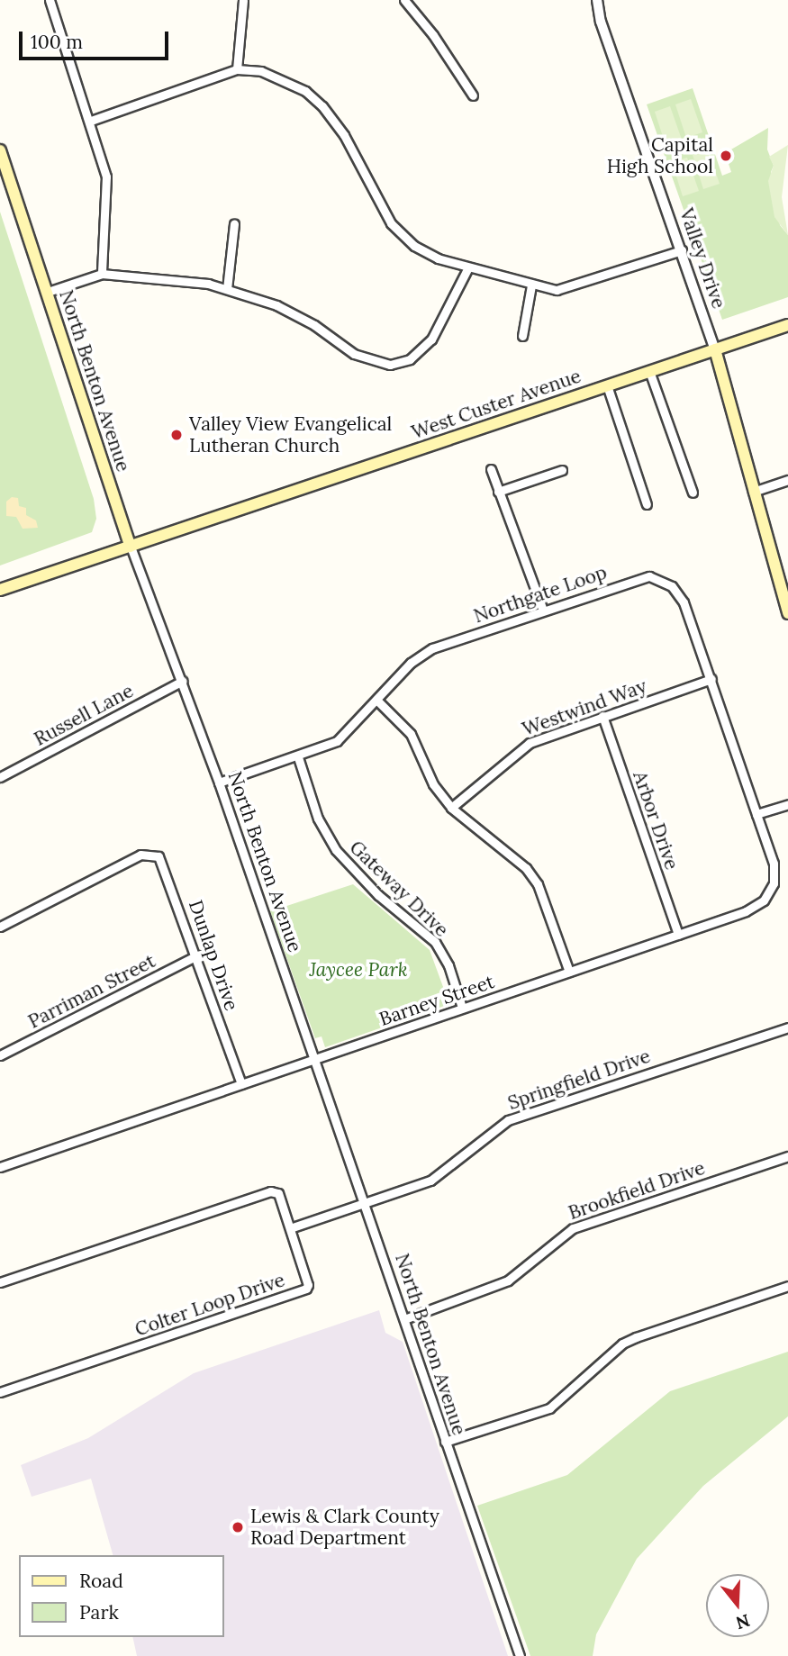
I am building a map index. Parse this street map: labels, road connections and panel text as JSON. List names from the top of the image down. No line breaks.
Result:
{"streets":{"main road":["North Benton Avenue","West Custer Avenue"],"street":["Valley Drive","Northgate Loop","Westwind Way","Russell Lane","Arbor Drive","Gateway Drive","Dunlap Drive","Parriman Street","Barney Street","Springfield Drive","Brookfield Drive","Colter Loop Drive"]},"crossings":[["Valley Drive","West Custer Avenue"],["North Benton Avenue","West Custer Avenue"],["North Benton Avenue","Northgate Loop"],["North Benton Avenue","Russell Lane"],["North Benton Avenue","Barney Street"],["North Benton Avenue","Springfield Drive"],["North Benton Avenue","Brookfield Drive"],["Northgate Loop","Westwind Way"],["Northgate Loop","Gateway Drive"],["Northgate Loop","Barney Street"],["Westwind Way","Arbor Drive"],["Arbor Drive","Barney Street"],["Gateway Drive","Barney Street"],["Dunlap Drive","Parriman Street"],["Dunlap Drive","Barney Street"],["Springfield Drive","Colter Loop Drive"]],"parks":["Jaycee Park"],"places":["Capital High School","Valley View Evangelical Lutheran Church","Lewis & Clark County Road Department"],"legend":["Road","Park"],"scale_bar":"100 m","north":"bottom"}
